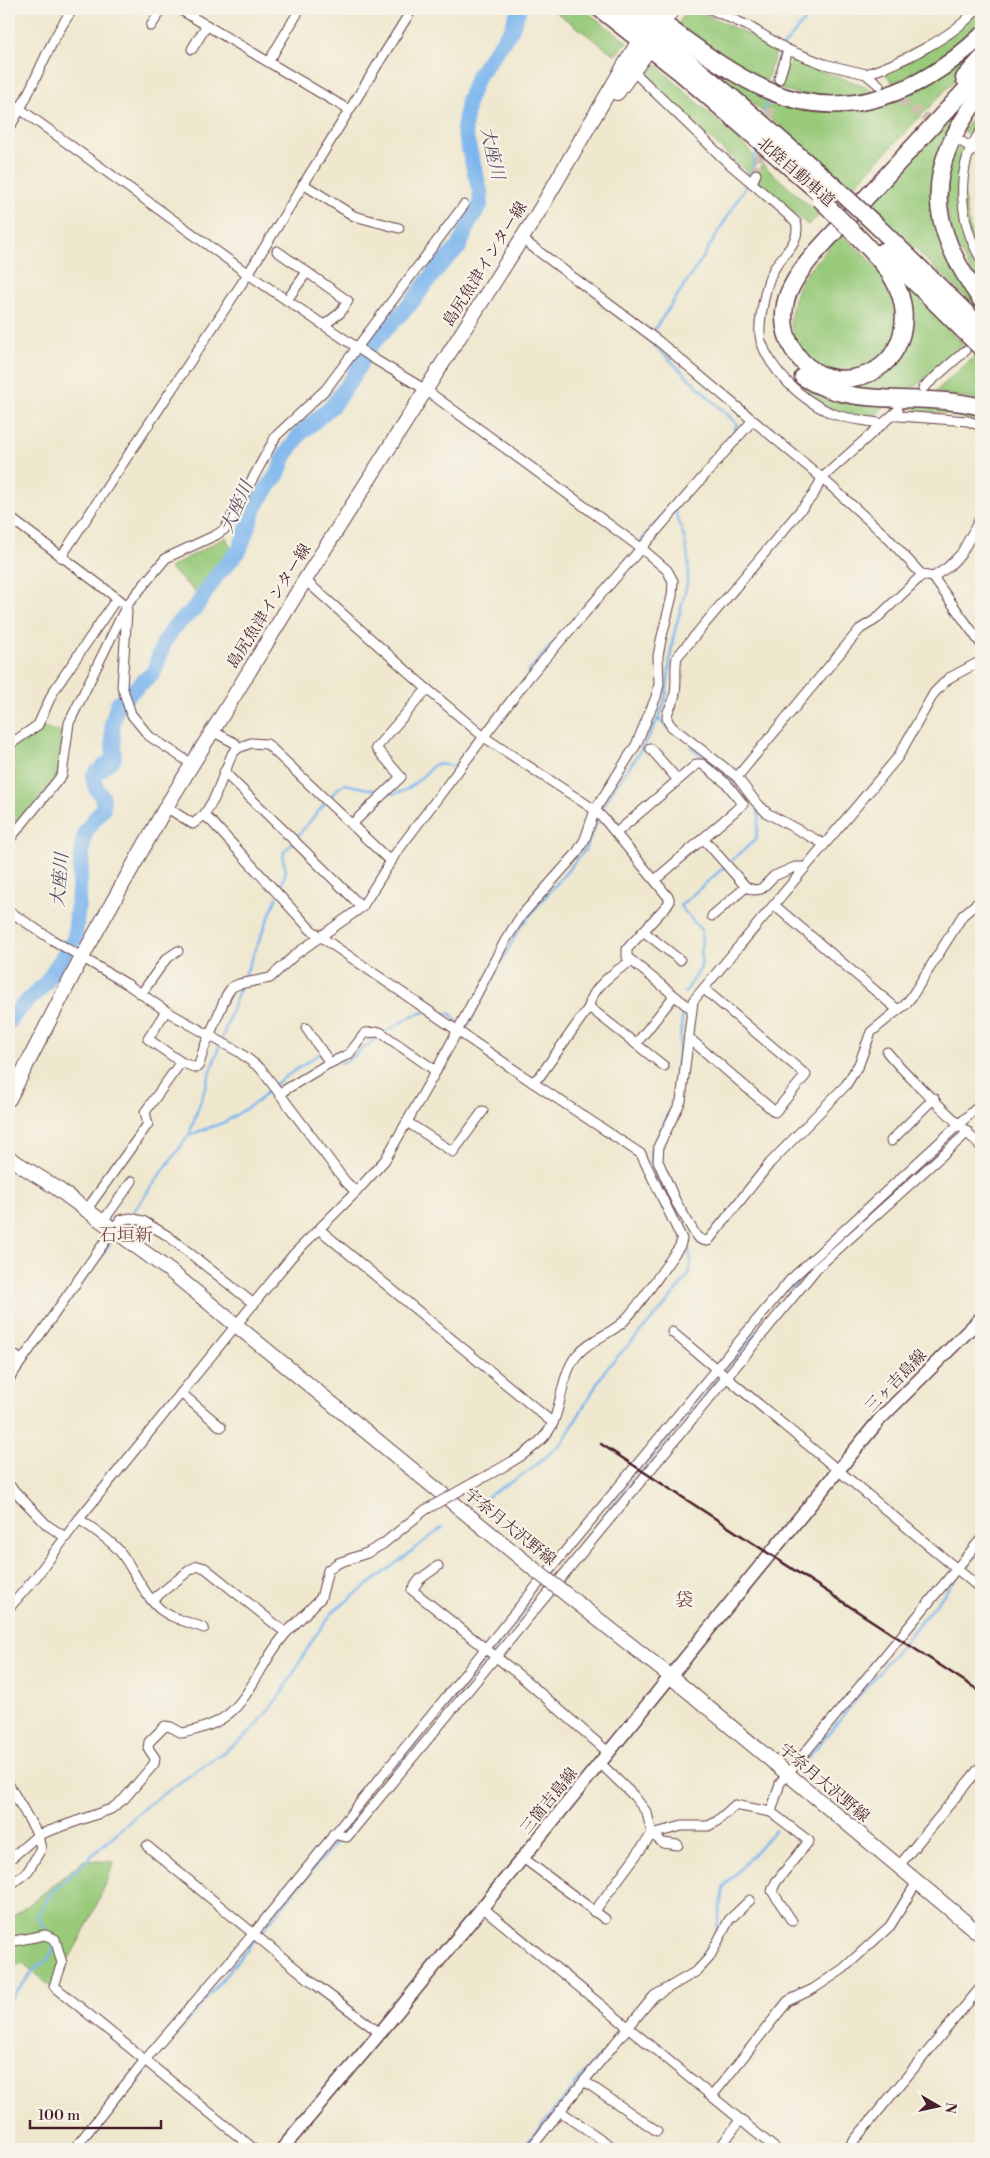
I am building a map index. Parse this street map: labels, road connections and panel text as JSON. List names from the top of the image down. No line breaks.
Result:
{"streets":{"highway":["北陸自動車道"],"main road":["島尻魚津インター線","三ヶ吉島線","宇奈月大沢野線","三箇吉島線"]},"crossings":[["三ヶ吉島線","三箇吉島線"],["宇奈月大沢野線","三箇吉島線"]],"districts":["石垣新","袋"],"water":["大座川"],"scale_bar":"100 m","north":"right"}
